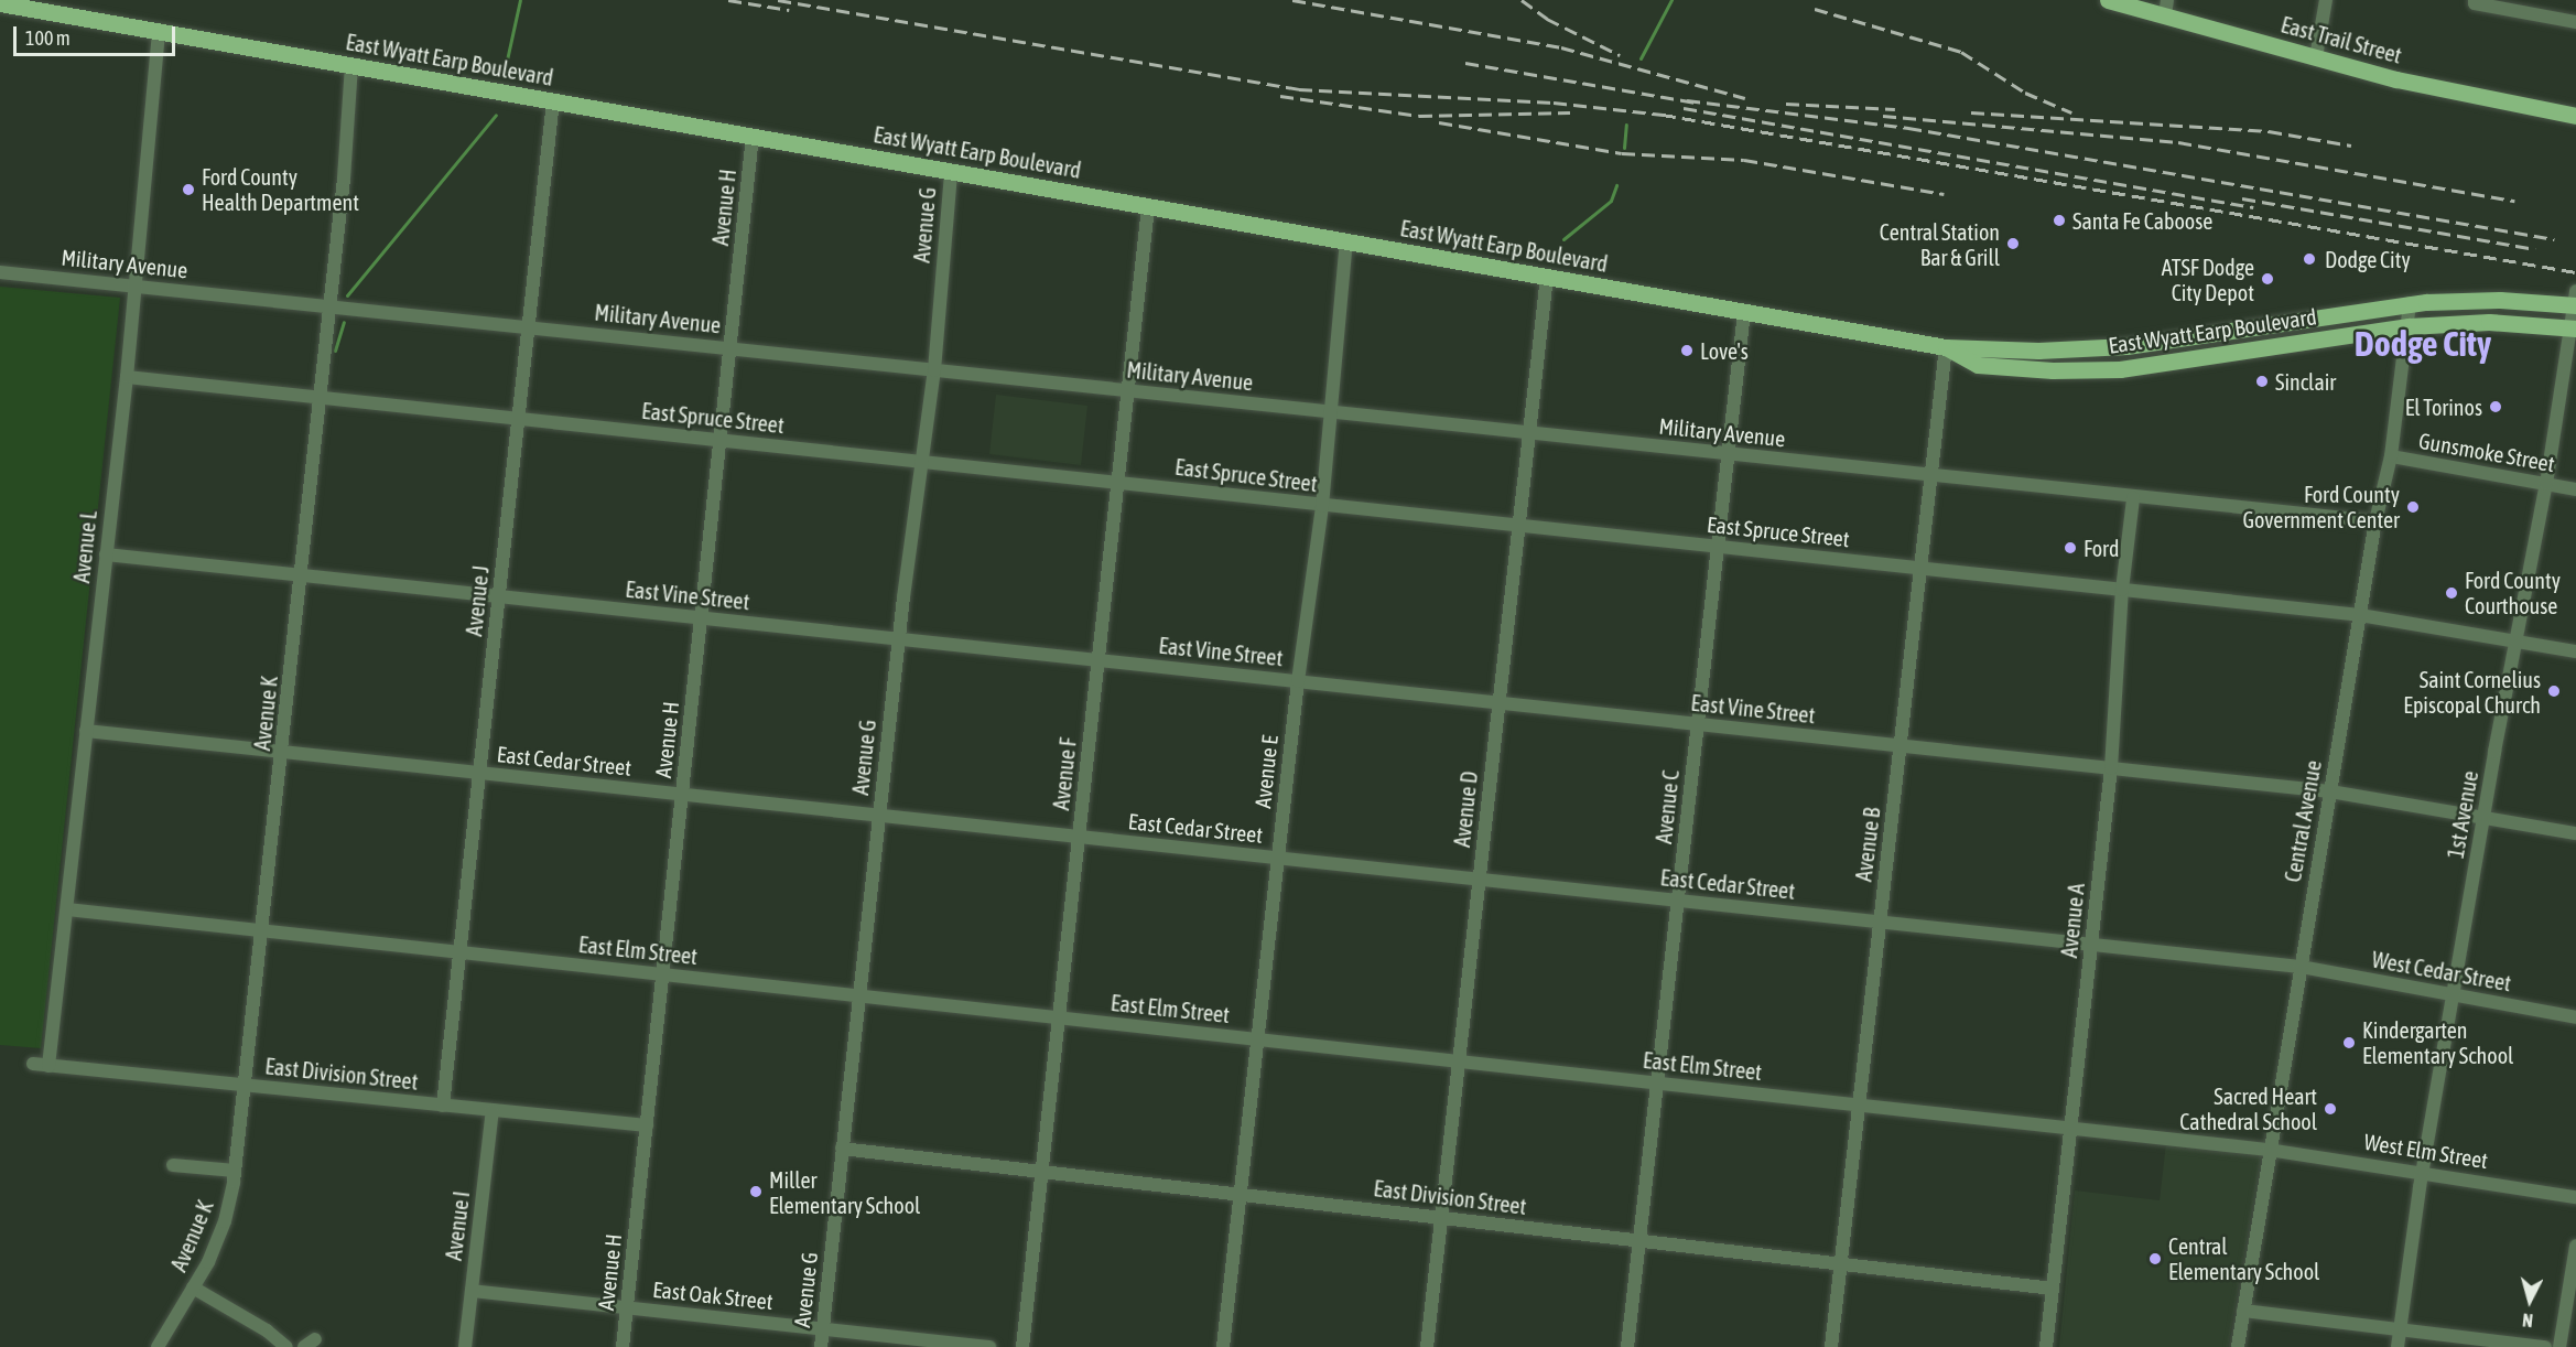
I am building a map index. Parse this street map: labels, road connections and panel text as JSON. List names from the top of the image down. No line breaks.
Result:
{"streets":{"main road":["East Trail Street","East Wyatt Earp Boulevard"],"street":["Avenue H","Avenue G","Military Avenue","East Spruce Street","Gunsmoke Street","Avenue L","East Vine Street","Avenue J","Avenue K","East Cedar Street","Avenue E","Avenue F","Avenue C","Avenue D","1st Avenue","Central Avenue","Avenue B","Avenue A","East Elm Street","West Cedar Street","East Division Street","West Elm Street","Avenue I","East Oak Street"]},"crossings":[["East Wyatt Earp Boulevard","Avenue H"],["East Wyatt Earp Boulevard","Avenue G"],["East Wyatt Earp Boulevard","Avenue L"],["East Wyatt Earp Boulevard","Avenue J"],["East Wyatt Earp Boulevard","Avenue K"],["East Wyatt Earp Boulevard","Avenue E"],["East Wyatt Earp Boulevard","Avenue F"],["East Wyatt Earp Boulevard","Avenue C"],["East Wyatt Earp Boulevard","Avenue D"],["East Wyatt Earp Boulevard","1st Avenue"],["East Wyatt Earp Boulevard","Central Avenue"],["East Wyatt Earp Boulevard","Avenue B"],["Avenue H","Military Avenue"],["Avenue H","East Spruce Street"],["Avenue H","East Vine Street"],["Avenue H","East Cedar Street"],["Avenue H","East Elm Street"],["Avenue H","East Division Street"],["Avenue H","East Oak Street"],["Avenue G","Military Avenue"],["Avenue G","East Spruce Street"],["Avenue G","East Vine Street"],["Avenue G","East Cedar Street"],["Avenue G","East Elm Street"],["Avenue G","East Division Street"],["Avenue G","East Oak Street"],["Military Avenue","Avenue L"],["Military Avenue","Avenue J"],["Military Avenue","Avenue K"],["Military Avenue","Avenue E"],["Military Avenue","Avenue F"],["Military Avenue","Avenue C"],["Military Avenue","Avenue D"],["Military Avenue","Central Avenue"],["Military Avenue","Avenue B"],["Military Avenue","Avenue A"],["East Spruce Street","Avenue L"],["East Spruce Street","Avenue J"],["East Spruce Street","Avenue K"],["East Spruce Street","Avenue E"],["East Spruce Street","Avenue F"],["East Spruce Street","Avenue C"],["East Spruce Street","Avenue D"],["East Spruce Street","1st Avenue"],["East Spruce Street","Central Avenue"],["East Spruce Street","Avenue B"],["East Spruce Street","Avenue A"],["Gunsmoke Street","1st Avenue"],["Gunsmoke Street","Central Avenue"],["Avenue L","East Vine Street"],["Avenue L","East Cedar Street"],["Avenue L","East Elm Street"],["Avenue L","East Division Street"],["East Vine Street","Avenue J"],["East Vine Street","Avenue K"],["East Vine Street","Avenue E"],["East Vine Street","Avenue F"],["East Vine Street","Avenue C"],["East Vine Street","Avenue D"],["East Vine Street","1st Avenue"],["East Vine Street","Central Avenue"],["East Vine Street","Avenue B"],["East Vine Street","Avenue A"],["Avenue J","East Cedar Street"],["Avenue J","East Elm Street"],["Avenue J","East Division Street"],["Avenue K","East Cedar Street"],["Avenue K","East Elm Street"],["Avenue K","East Division Street"],["East Cedar Street","Avenue E"],["East Cedar Street","Avenue F"],["East Cedar Street","Avenue C"],["East Cedar Street","Avenue D"],["East Cedar Street","Central Avenue"],["East Cedar Street","Avenue B"],["East Cedar Street","Avenue A"],["East Cedar Street","West Cedar Street"],["Avenue E","East Elm Street"],["Avenue E","East Division Street"],["Avenue F","East Elm Street"],["Avenue F","East Division Street"],["Avenue C","East Elm Street"],["Avenue C","East Division Street"],["Avenue D","East Elm Street"],["Avenue D","East Division Street"],["1st Avenue","West Cedar Street"],["1st Avenue","West Elm Street"],["Central Avenue","East Elm Street"],["Central Avenue","West Cedar Street"],["Central Avenue","West Elm Street"],["Avenue B","East Elm Street"],["Avenue B","East Division Street"],["Avenue A","East Elm Street"],["Avenue A","East Division Street"],["East Elm Street","West Elm Street"],["East Division Street","Avenue I"],["Avenue I","East Oak Street"]],"districts":["Dodge City"],"places":["Ford County Health Department","Santa Fe Caboose","Central Station Bar & Grill","Dodge City","ATSF Dodge City Depot","Love's","Sinclair","El Torinos","Ford County Government Center","Ford","Ford County Courthouse","Saint Cornelius Episcopal Church","Kindergarten Elementary School","Sacred Heart Cathedral School","Miller Elementary School","Central Elementary School"],"scale_bar":"100 m","north":"bottom"}
